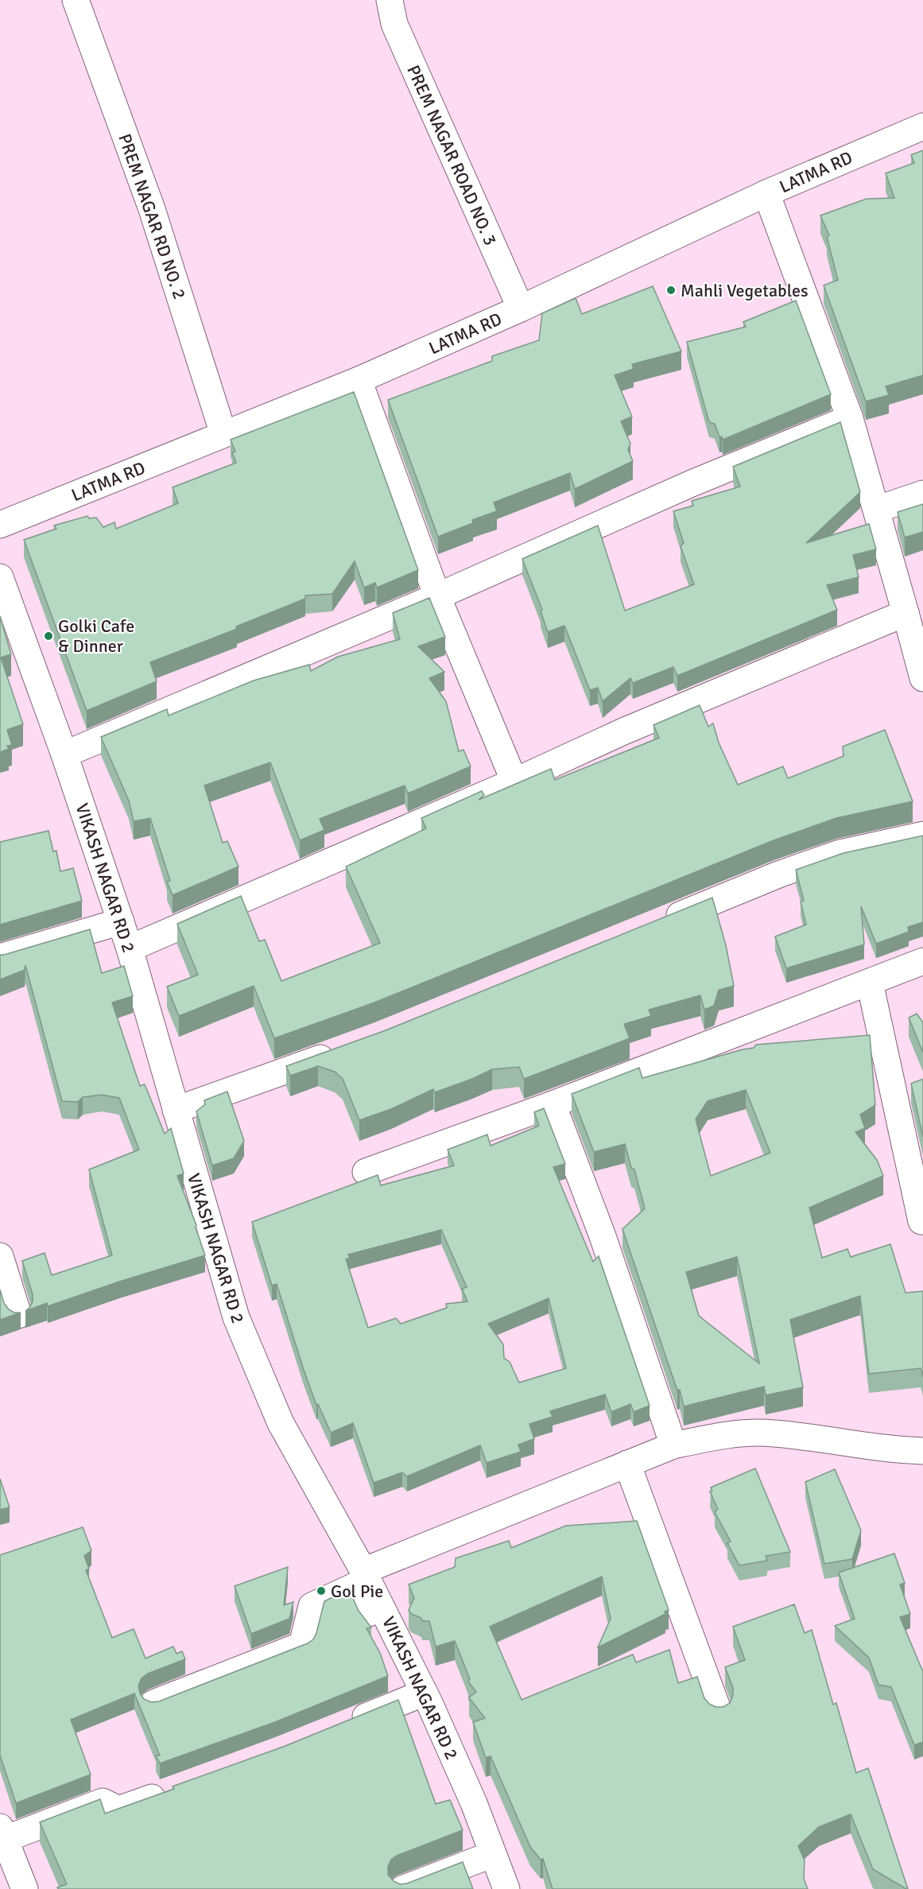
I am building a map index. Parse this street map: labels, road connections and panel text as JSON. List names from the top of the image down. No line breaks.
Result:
{"streets":{"street":["PREM NAGAR ROAD NO. 3","LATMA RD","PREM NAGAR RD NO. 2","VIKASH NAGAR RD 2"]},"crossings":[["PREM NAGAR ROAD NO. 3","LATMA RD"],["LATMA RD","PREM NAGAR RD NO. 2"]],"places":["Mahli Vegetables","Golki Cafe & Dinner","Gol Pie"]}
